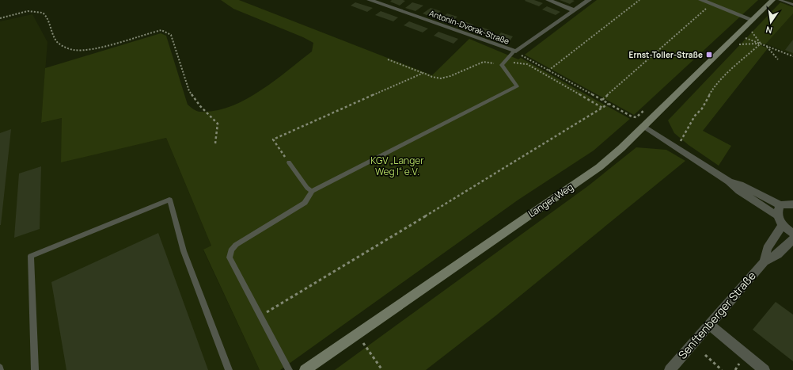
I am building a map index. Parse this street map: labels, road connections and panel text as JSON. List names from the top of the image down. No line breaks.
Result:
{"streets":{"main road":["Langer Weg"],"street":["Antonin-Dvorak-Straße","Senftenberger Straße"]},"parks":["KGV „Langer Weg I“ e.V."],"places":{"transit":["Ernst-Toller-Straße"]},"north":"bottom"}
